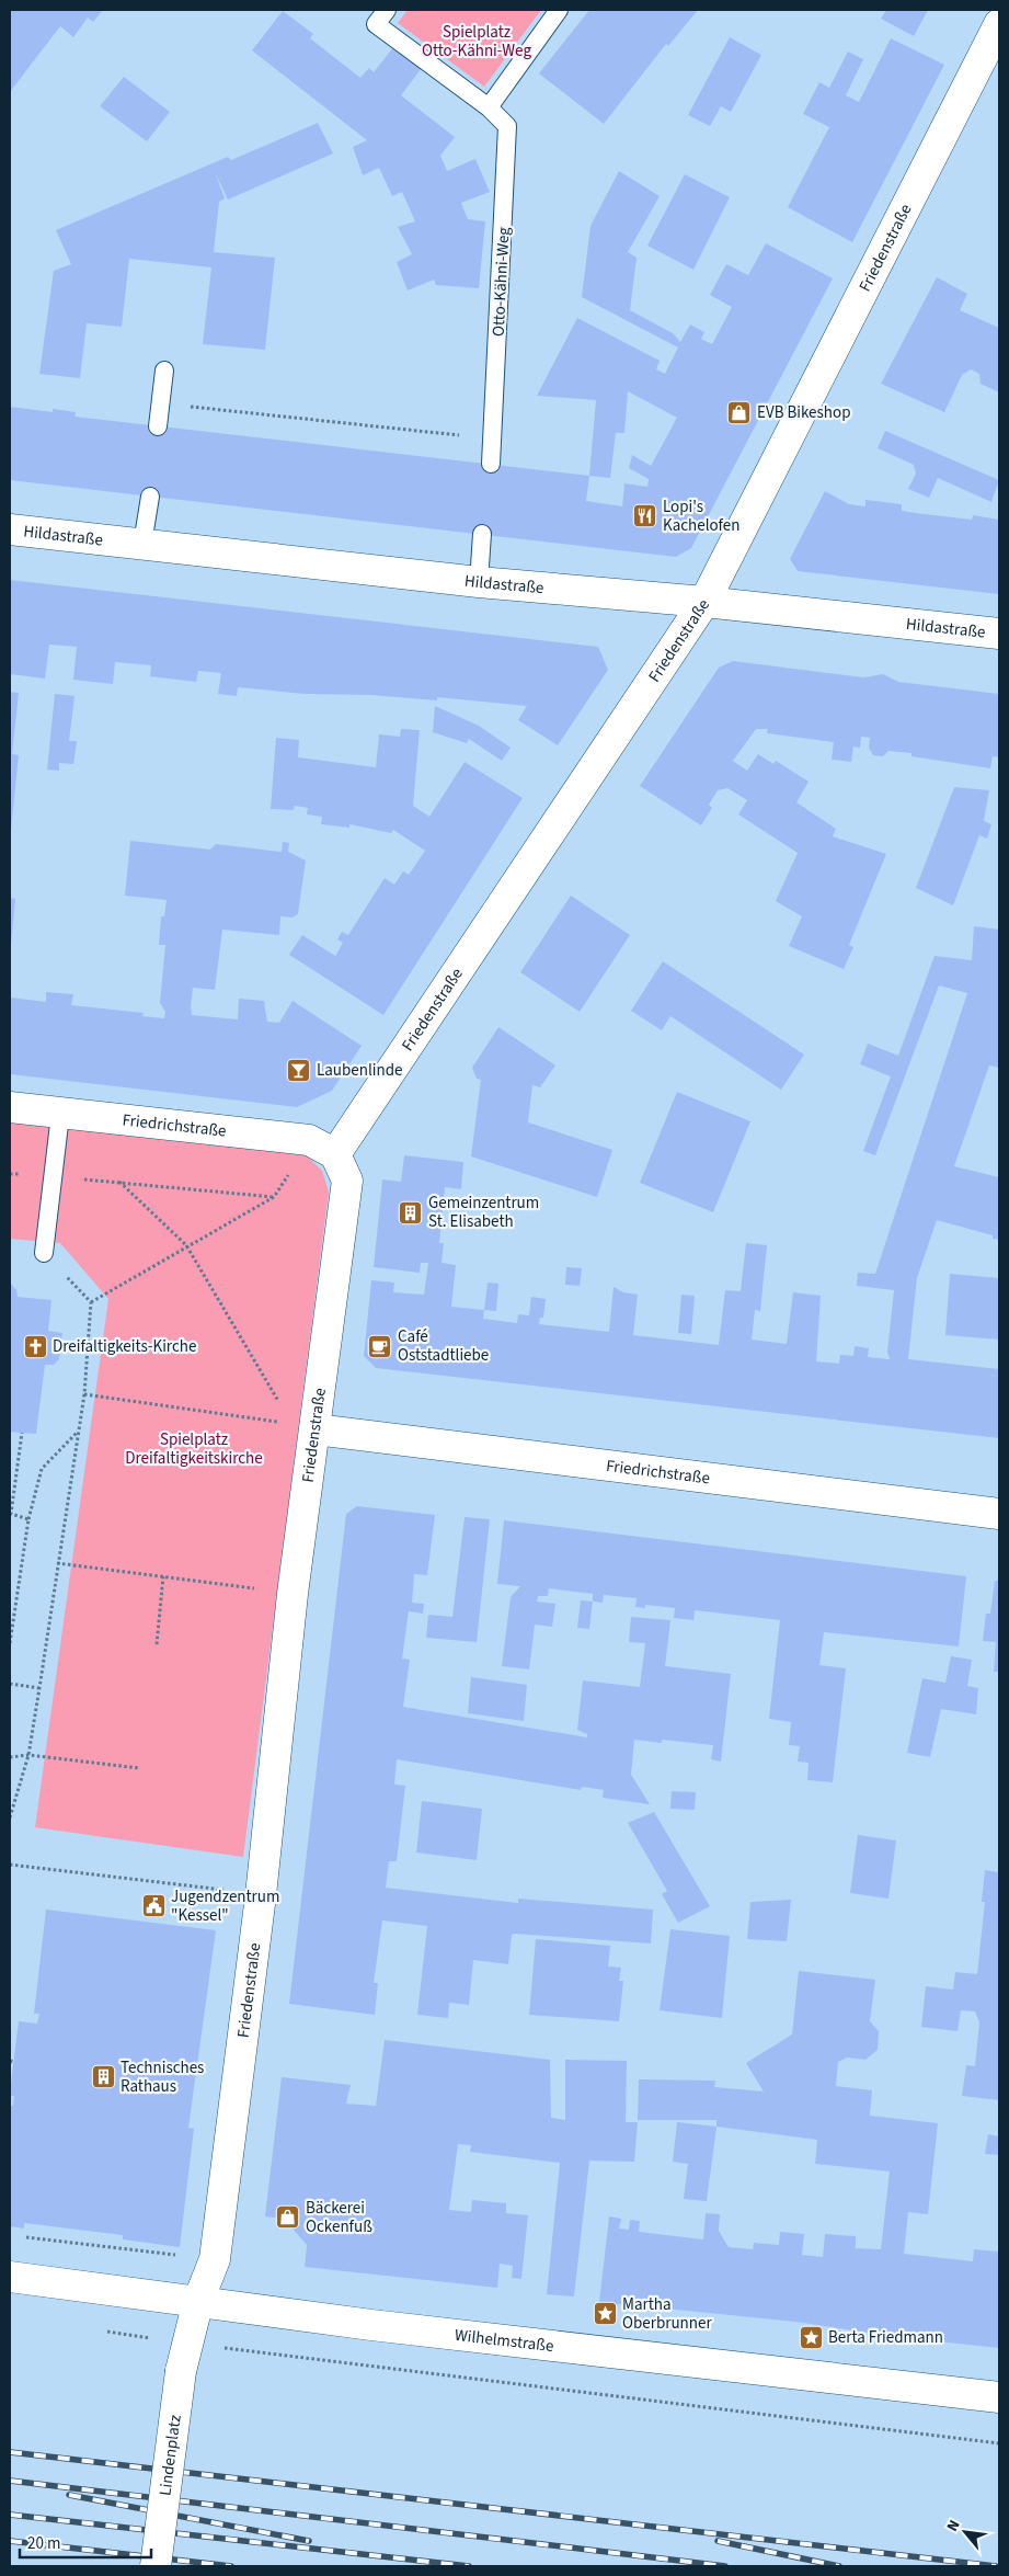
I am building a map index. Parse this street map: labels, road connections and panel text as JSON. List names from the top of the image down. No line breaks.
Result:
{"streets":{"street":["Friedenstraße","Hildastraße","Friedrichstraße","Wilhelmstraße","Lindenplatz"],"lane":["Otto-Kähni-Weg"]},"crossings":[["Friedenstraße","Hildastraße"],["Friedenstraße","Friedrichstraße"],["Friedenstraße","Wilhelmstraße"],["Friedenstraße","Lindenplatz"],["Wilhelmstraße","Lindenplatz"]],"parks":["Spielplatz Otto-Kähni-Weg","Spielplatz Dreifaltigkeitskirche"],"places":{"shop":["EVB Bikeshop","Bäckerei Ockenfuß"],"restaurant":["Lopi's Kachelofen"],"bar":["Laubenlinde"],"building":["Gemeinzentrum St. Elisabeth","Technisches Rathaus"],"church":["Dreifaltigkeits-Kirche"],"cafe":["Café Oststadtliebe"],"public building":["Jugendzentrum \"Kessel\""],"place":["Martha Oberbrunner","Berta Friedmann"]},"scale_bar":"20 m","north":"top left"}
